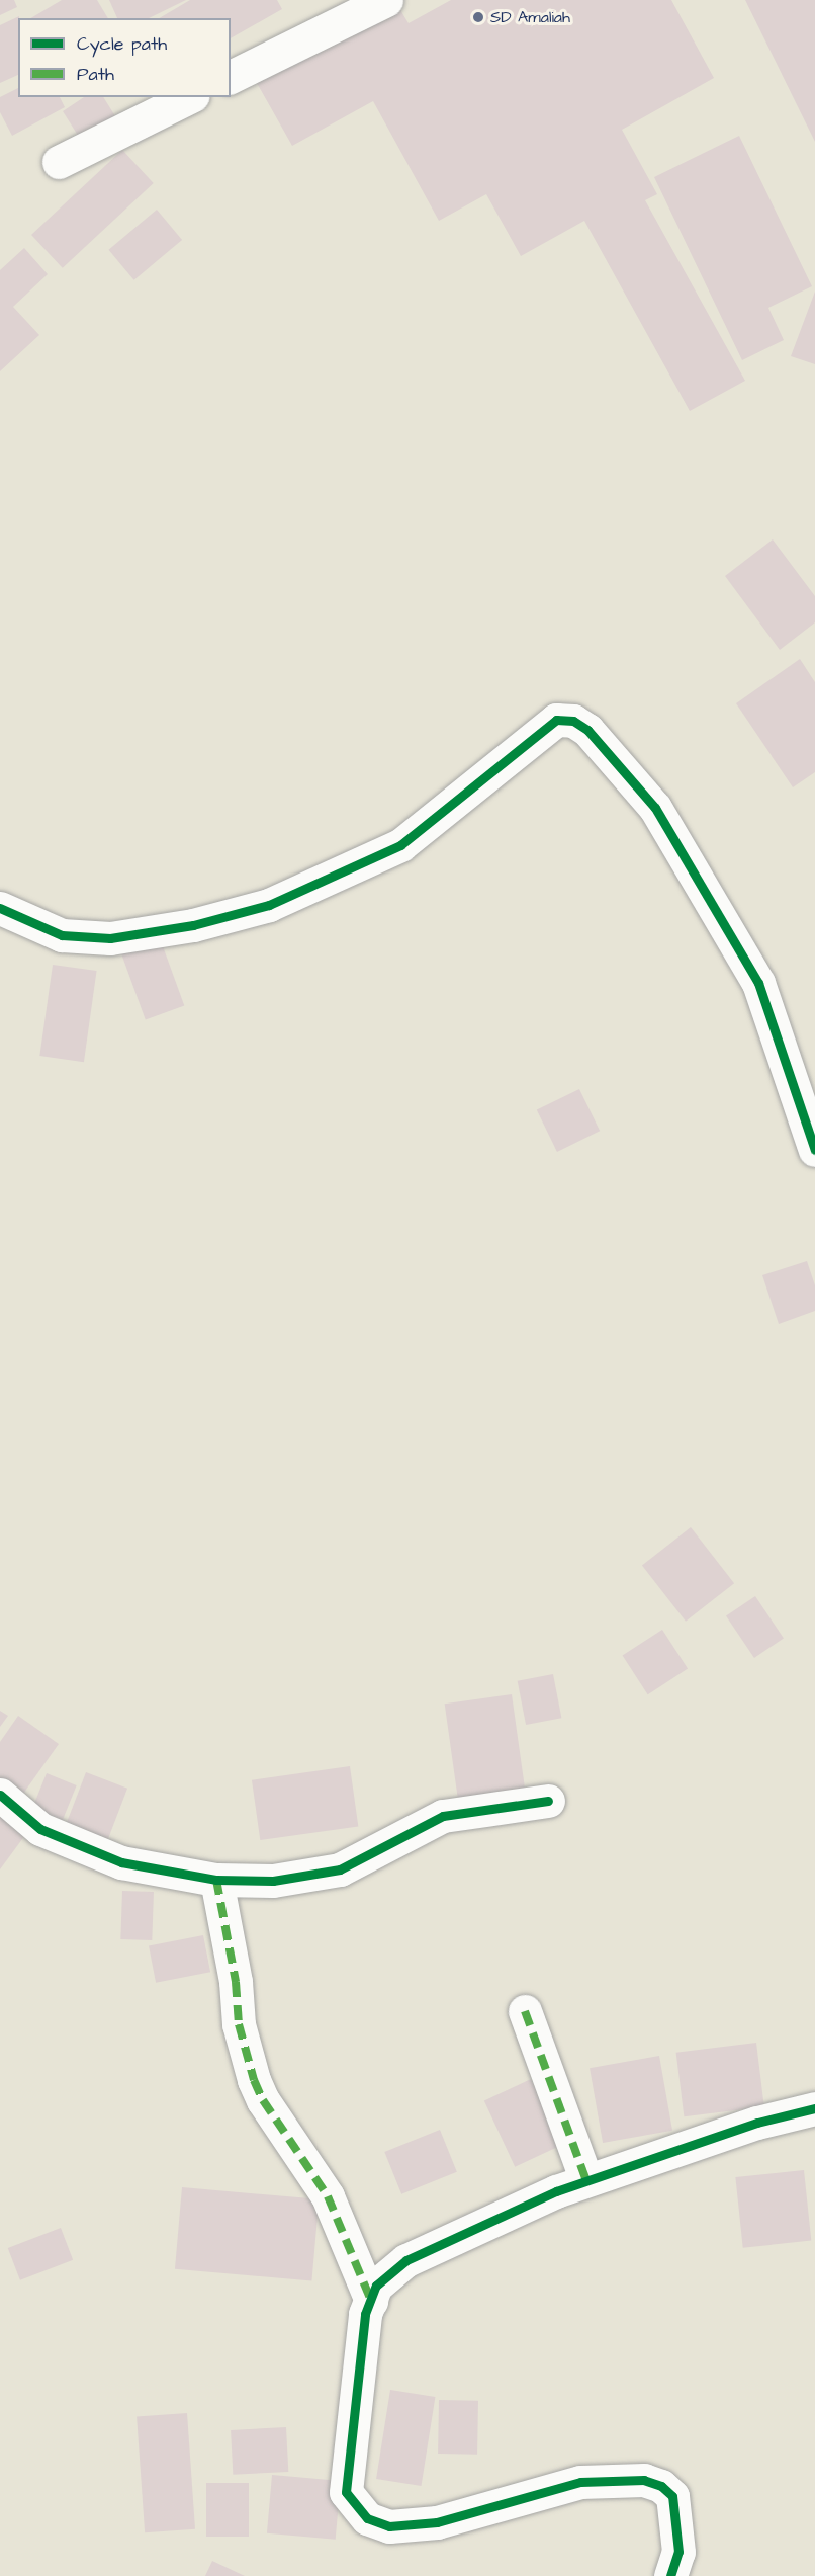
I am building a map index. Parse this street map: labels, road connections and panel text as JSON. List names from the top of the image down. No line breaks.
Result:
{"places":["SD Amaliah"],"legend":["Cycle path","Path"]}
